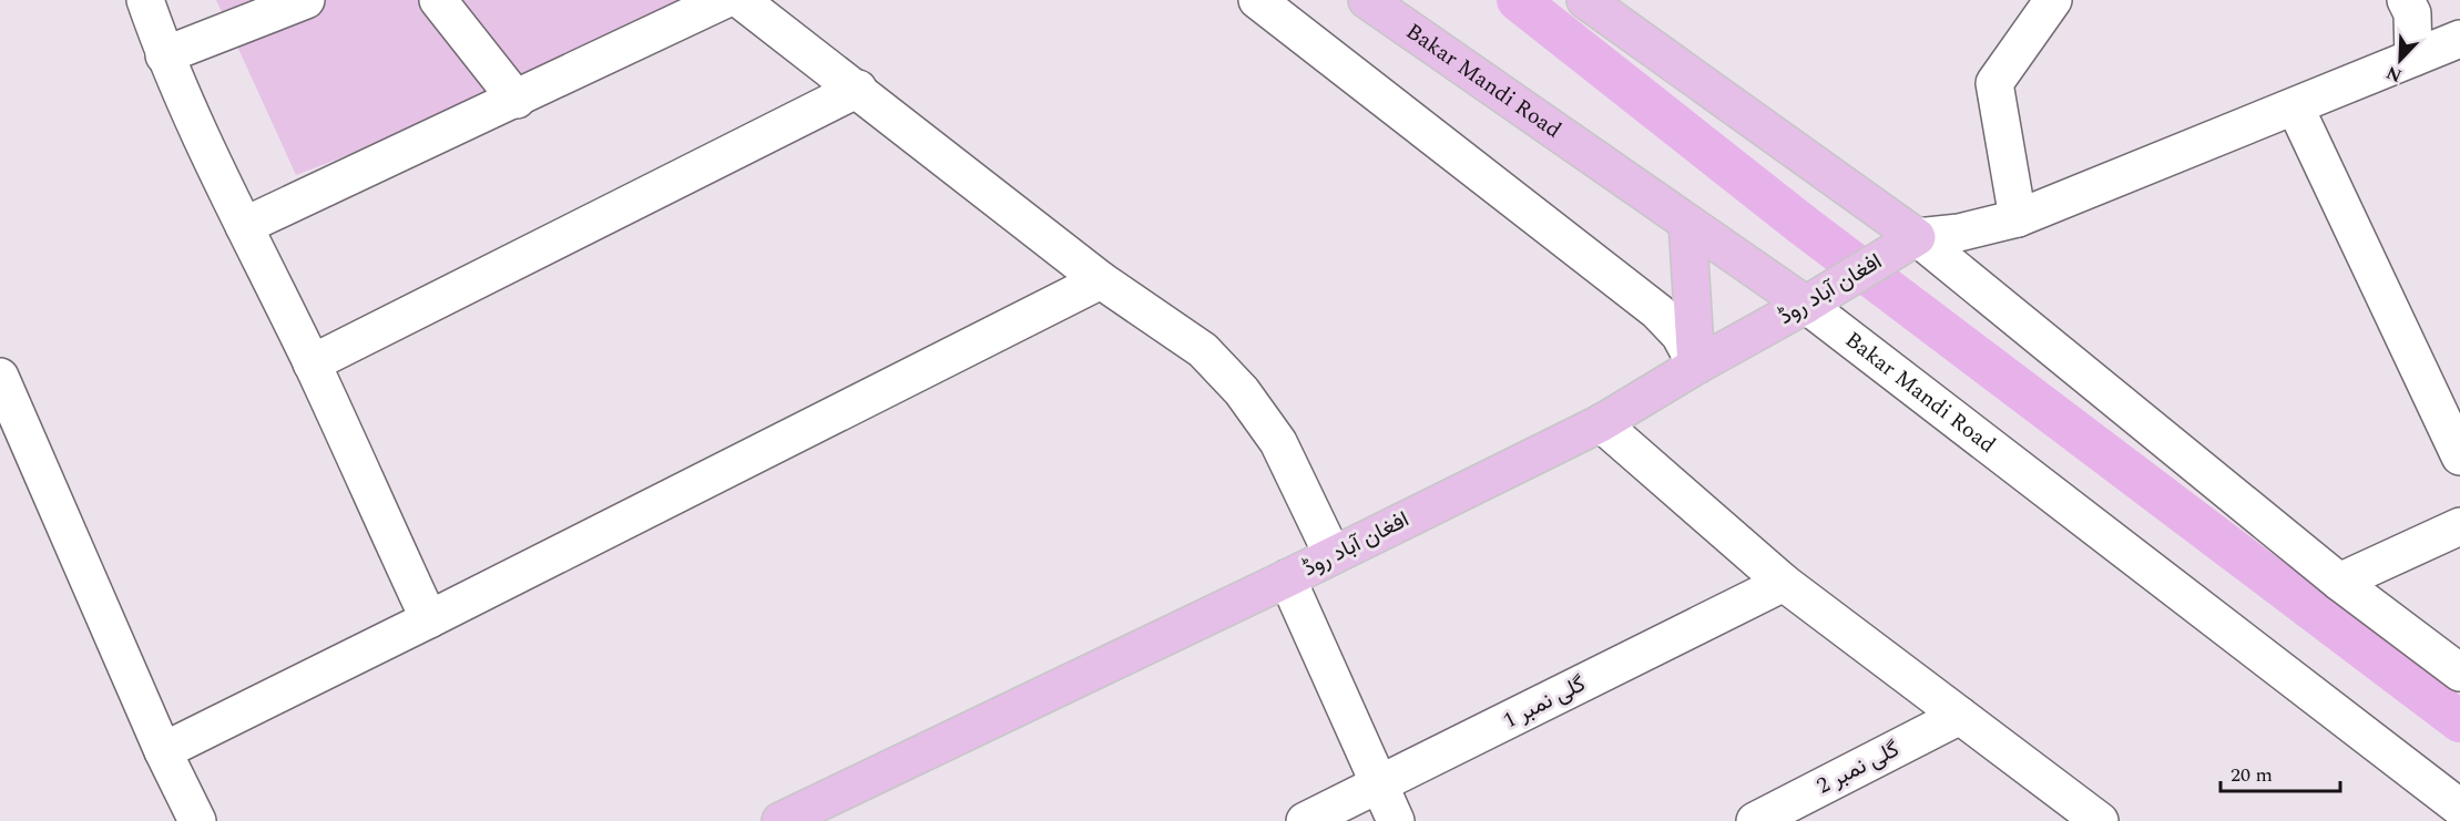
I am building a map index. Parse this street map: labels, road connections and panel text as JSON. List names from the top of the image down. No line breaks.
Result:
{"streets":{"main road":["Bakar Mandi Road","افغان آباد روڈ"],"street":["گلی نمبر 1","گلی نمبر 2"]},"crossings":[["Bakar Mandi Road","افغان آباد روڈ"]],"scale_bar":"20 m","north":"bottom left"}
